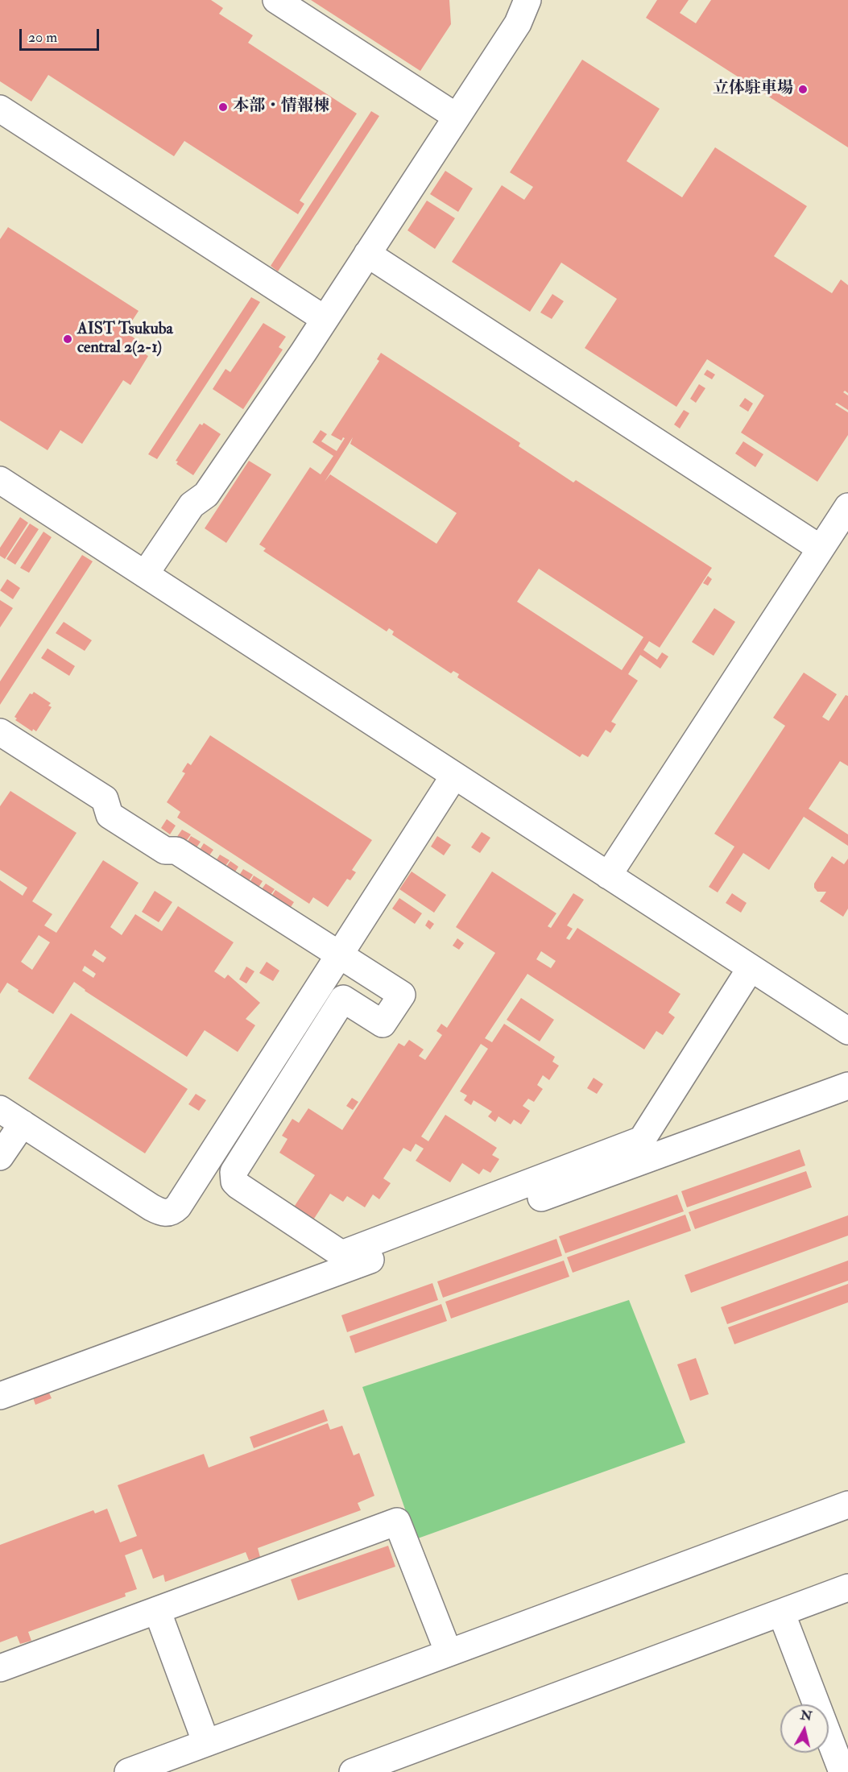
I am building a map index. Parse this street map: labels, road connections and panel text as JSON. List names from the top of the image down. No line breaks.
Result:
{"places":["立体駐車場","本部・情報棟","AIST Tsukuba central 2(2-1)"],"scale_bar":"20 m","north":"top"}
